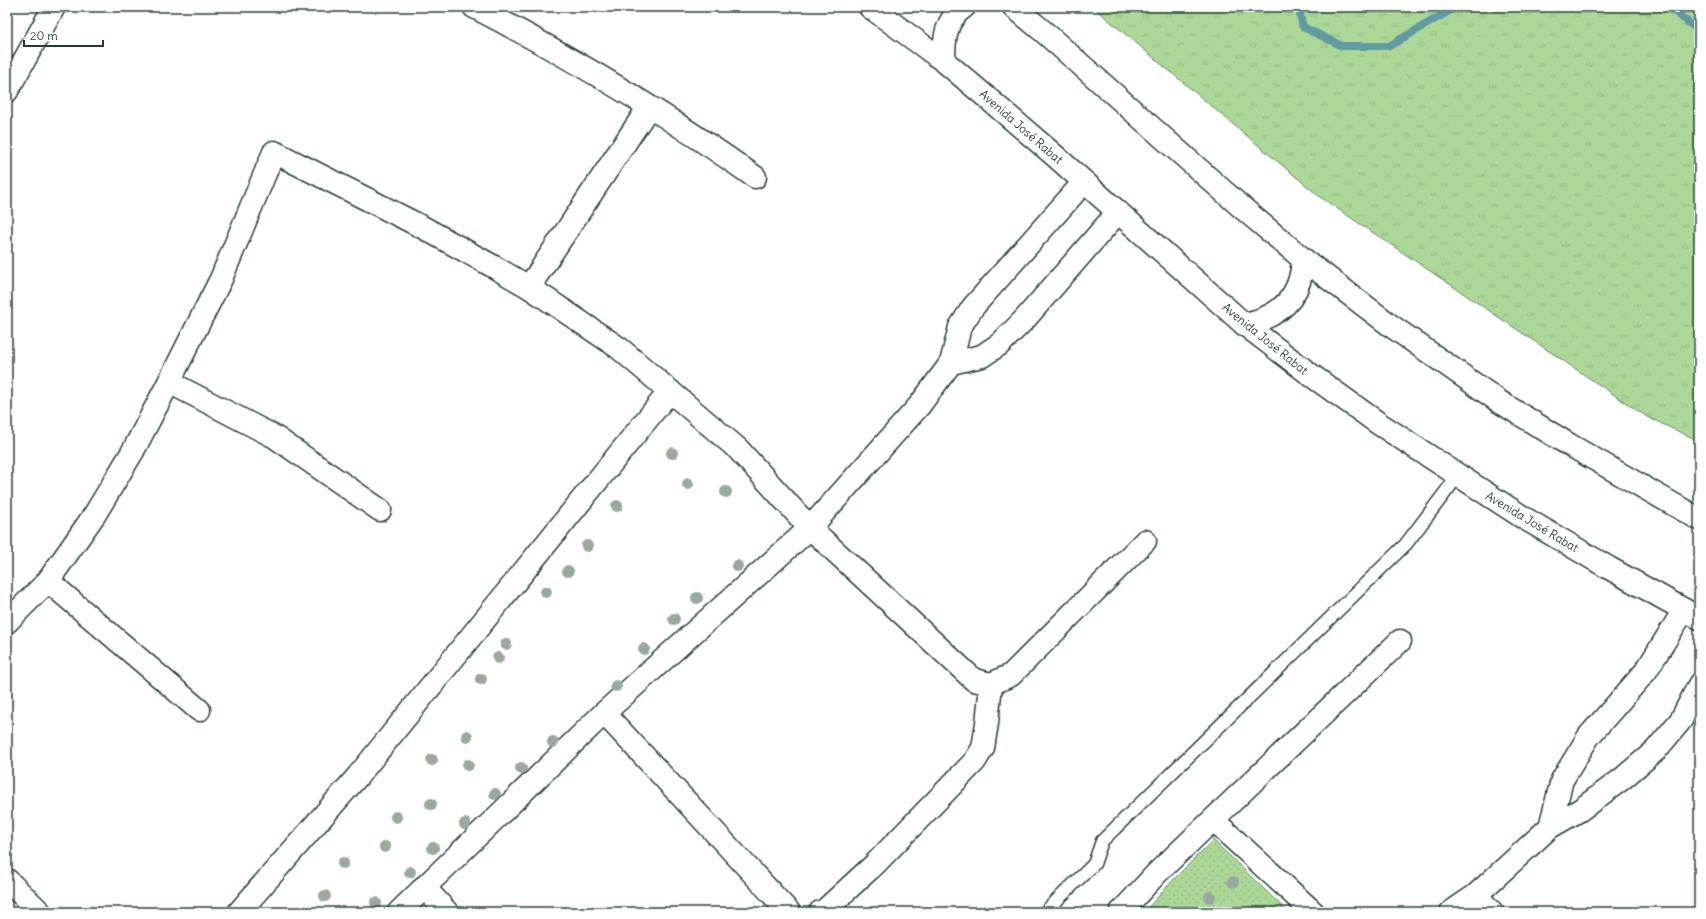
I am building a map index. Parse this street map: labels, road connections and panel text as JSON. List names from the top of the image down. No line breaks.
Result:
{"streets":{"street":["Avenida José Rabat"]},"scale_bar":"20 m"}
